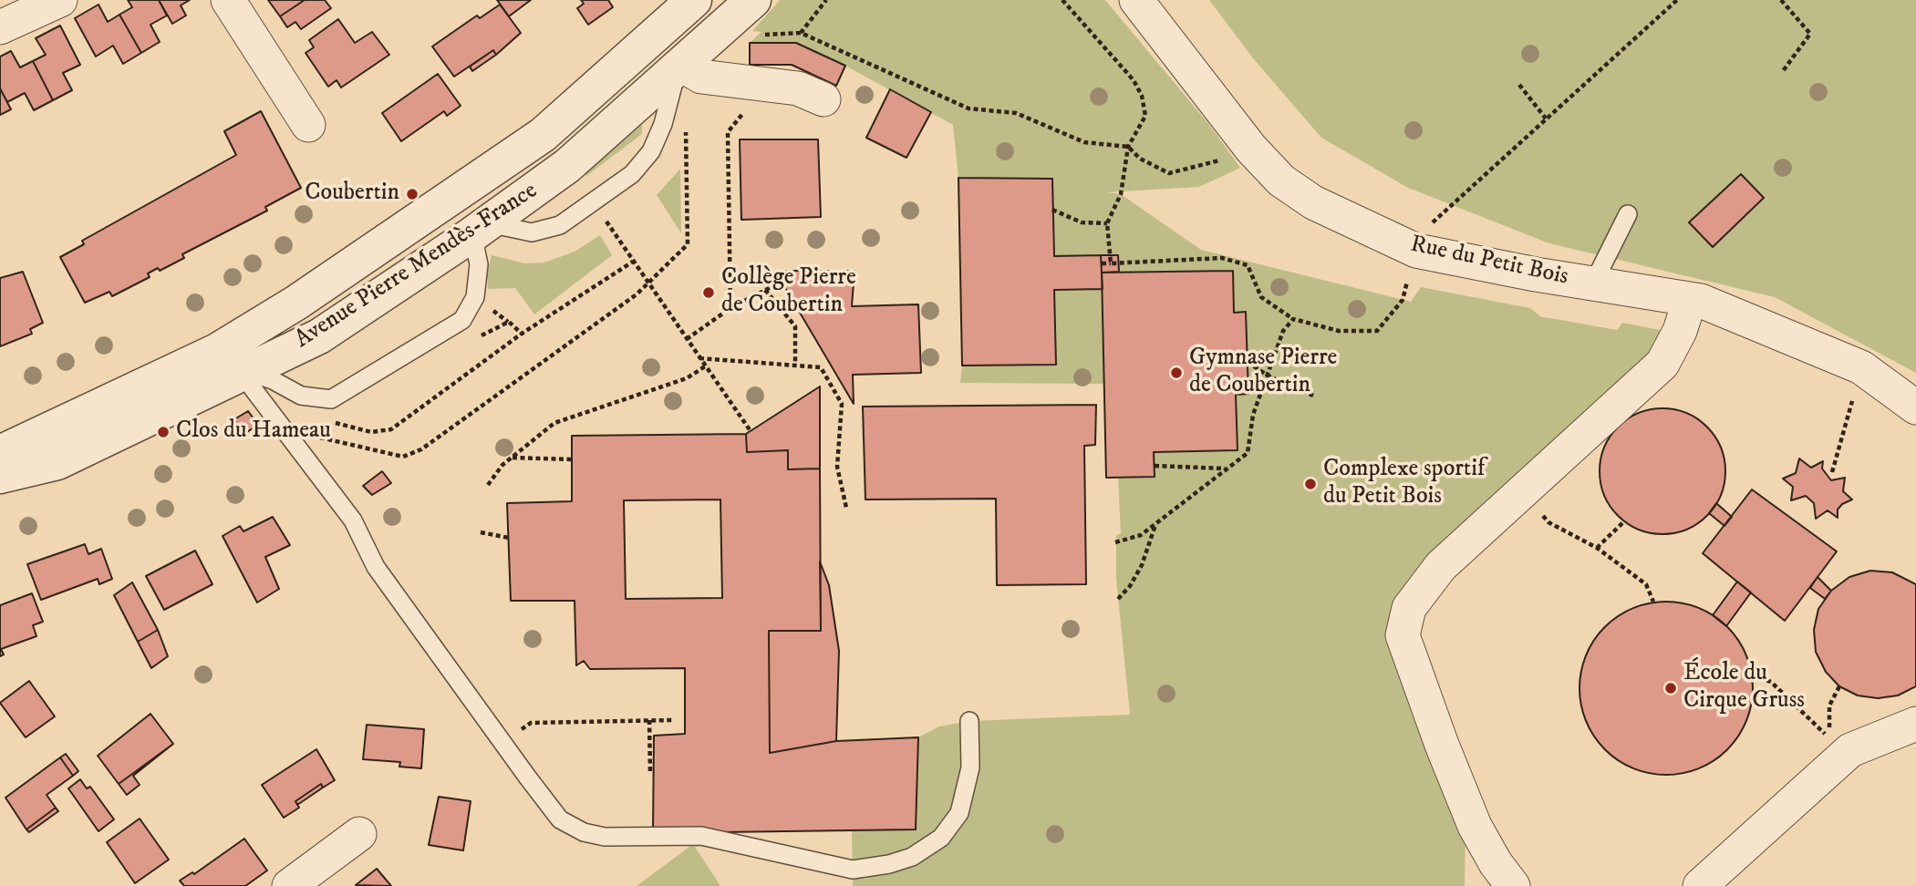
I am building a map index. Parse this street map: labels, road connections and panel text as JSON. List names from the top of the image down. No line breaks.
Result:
{"streets":{"street":["Rue du Petit Bois","Avenue Pierre Mendès-France"]},"places":["Coubertin","Collège Pierre de Coubertin","Gymnase Pierre de Coubertin","Clos du Hameau","Complexe sportif du Petit Bois","École du Cirque Gruss"]}
